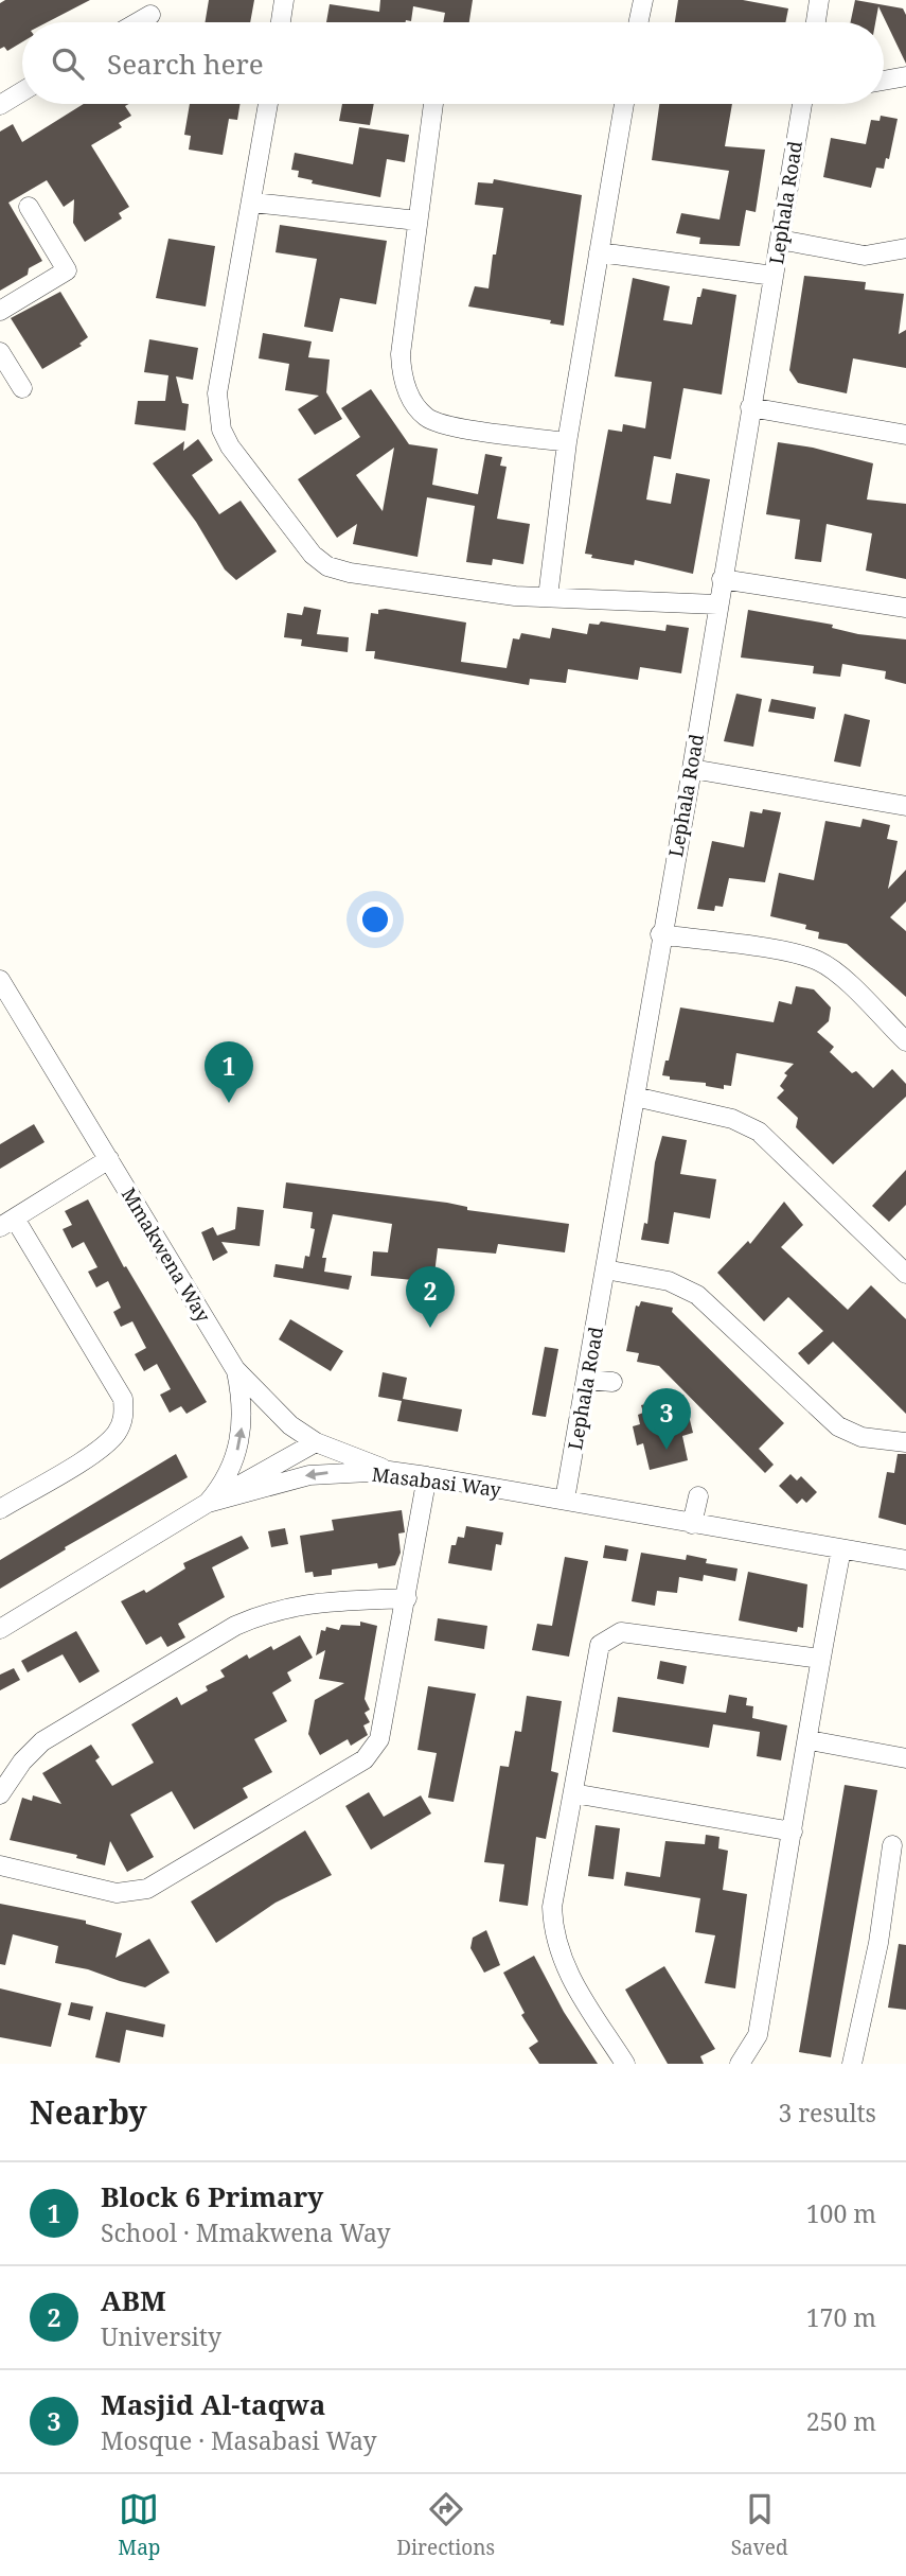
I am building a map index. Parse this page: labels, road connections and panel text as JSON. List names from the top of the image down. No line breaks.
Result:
{"streets":{"street":["Lephala Road","Mmakwena Way","Masabasi Way"]},"crossings":[["Lephala Road","Masabasi Way"],["Mmakwena Way","Masabasi Way"]],"page":{"search":"Search here","pins":["1","2","3"],"heading":["Nearby","3 results"],"list":[{"mark":"1","name":"Block 6 Primary","note":"School · Mmakwena Way","value":"100 m"},{"mark":"2","name":"ABM","note":"University","value":"170 m"},{"mark":"3","name":"Masjid Al-taqwa","note":"Mosque · Masabasi Way","value":"250 m"}],"nav":["Map","Directions","Saved"]}}
